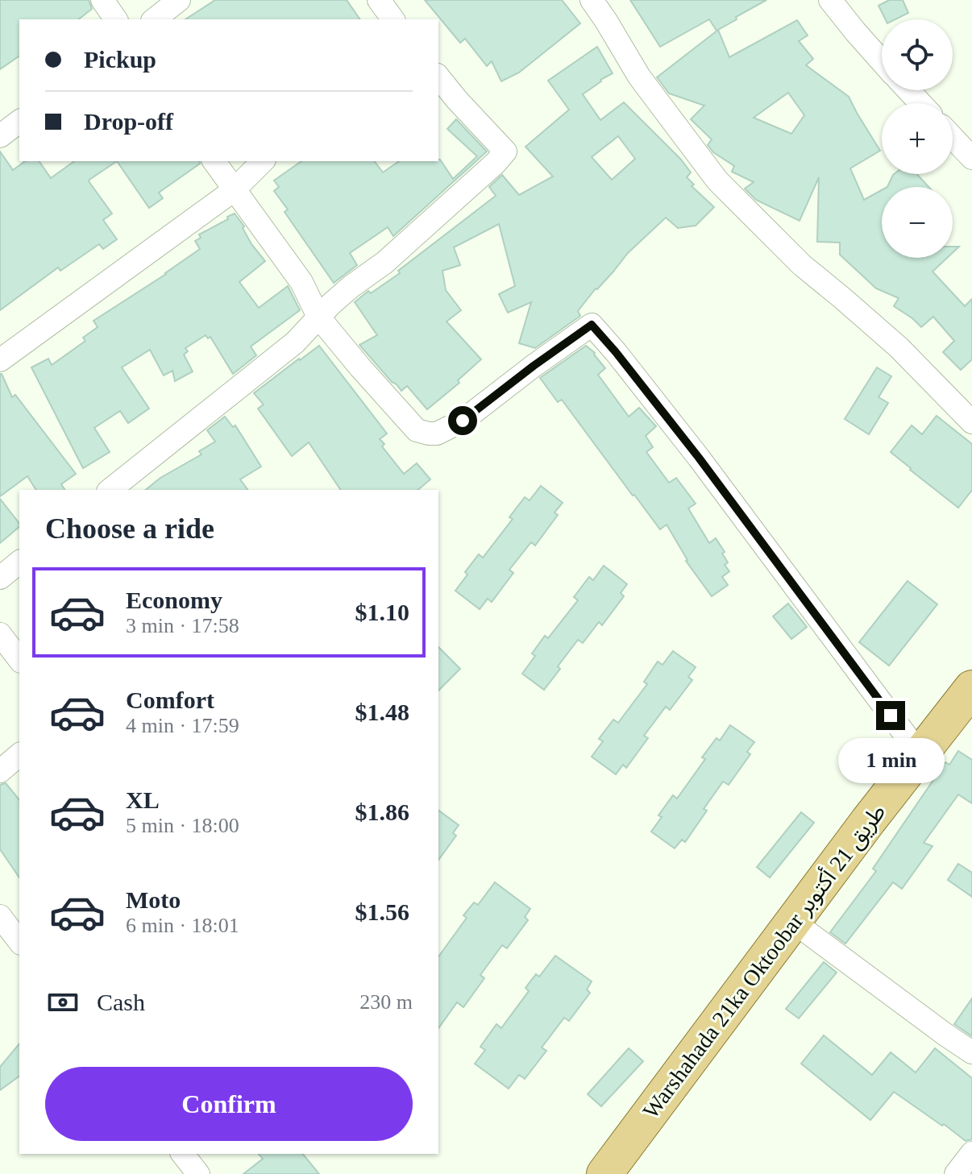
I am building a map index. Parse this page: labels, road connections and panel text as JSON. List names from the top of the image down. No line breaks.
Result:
{"streets":{"main road":["Warshahada 21ka Oktoobar طريق 21 أكتوبر"]},"page":{"map_buttons":["+","−"],"banner":["Pickup","Drop-off"],"heading":"Choose a ride","list":[{"name":"Economy","note":"3 min · 17:58","value":"$1.10"},{"name":"Comfort","note":"4 min · 17:59","value":"$1.48"},{"name":"XL","note":"5 min · 18:00","value":"$1.86"},{"name":"Moto","note":"6 min · 18:01","value":"$1.56"}],"bubble":"1 min","pay":["Cash","230 m"],"buttons":"Confirm"}}
